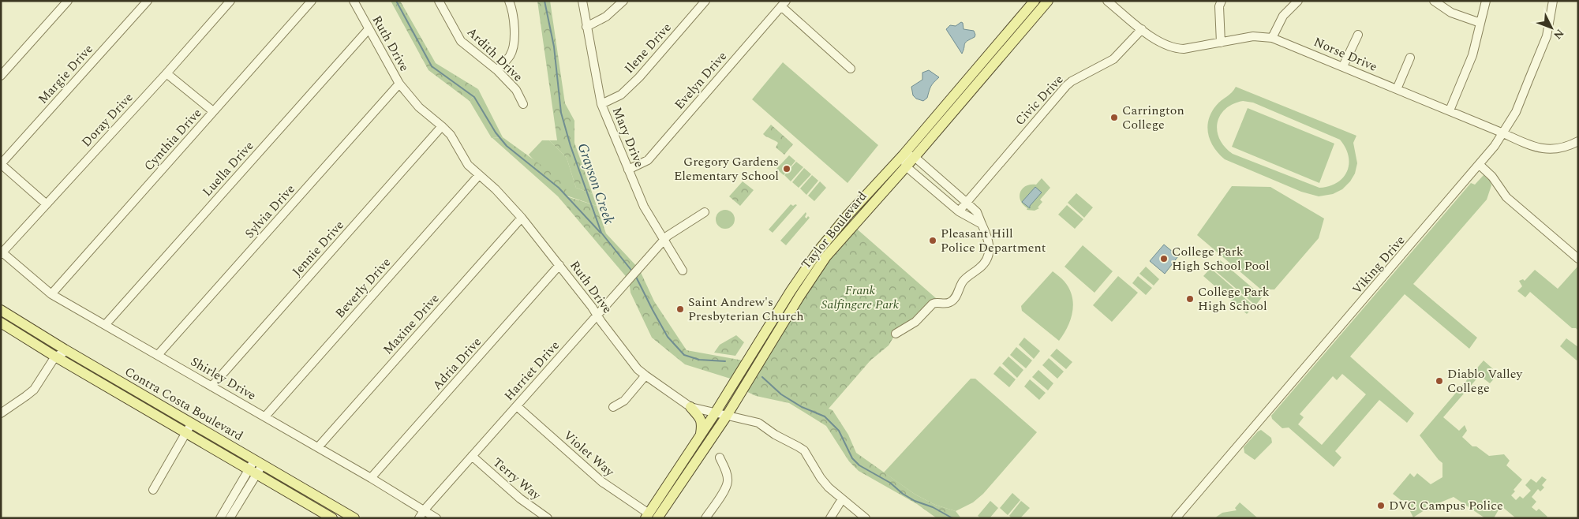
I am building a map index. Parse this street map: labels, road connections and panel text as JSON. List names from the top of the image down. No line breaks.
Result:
{"streets":{"main road":["Taylor Boulevard","Contra Costa Boulevard"],"street":["Ruth Drive","Ilene Drive","Ardith Drive","Norse Drive","Margie Drive","Evelyn Drive","Civic Drive","Doray Drive","Mary Drive","Cynthia Drive","Luella Drive","Sylvia Drive","Jennie Drive","Viking Drive","Beverly Drive","Maxine Drive","Adria Drive","Harriet Drive","Shirley Drive","Violet Way","Terry Way"]},"crossings":[["Ruth Drive","Luella Drive"],["Ruth Drive","Sylvia Drive"],["Ruth Drive","Taylor Boulevard"],["Ruth Drive","Jennie Drive"],["Ruth Drive","Beverly Drive"],["Ruth Drive","Maxine Drive"],["Ruth Drive","Adria Drive"],["Ruth Drive","Harriet Drive"],["Ilene Drive","Mary Drive"],["Norse Drive","Civic Drive"],["Norse Drive","Viking Drive"],["Evelyn Drive","Mary Drive"],["Doray Drive","Shirley Drive"],["Mary Drive","Harriet Drive"],["Cynthia Drive","Shirley Drive"],["Luella Drive","Shirley Drive"],["Sylvia Drive","Shirley Drive"],["Taylor Boulevard","Violet Way"],["Jennie Drive","Shirley Drive"],["Beverly Drive","Shirley Drive"],["Maxine Drive","Shirley Drive"],["Adria Drive","Shirley Drive"],["Harriet Drive","Shirley Drive"],["Harriet Drive","Violet Way"],["Harriet Drive","Terry Way"]],"water":["Grayson Creek"],"parks":["Frank Salfingere Park"],"places":["Carrington College","Gregory Gardens Elementary School","Pleasant Hill Police Department","College Park High School Pool","College Park High School","Saint Andrew's Presbyterian Church","Diablo Valley College","DVC Campus Police"],"north":"bottom right"}
